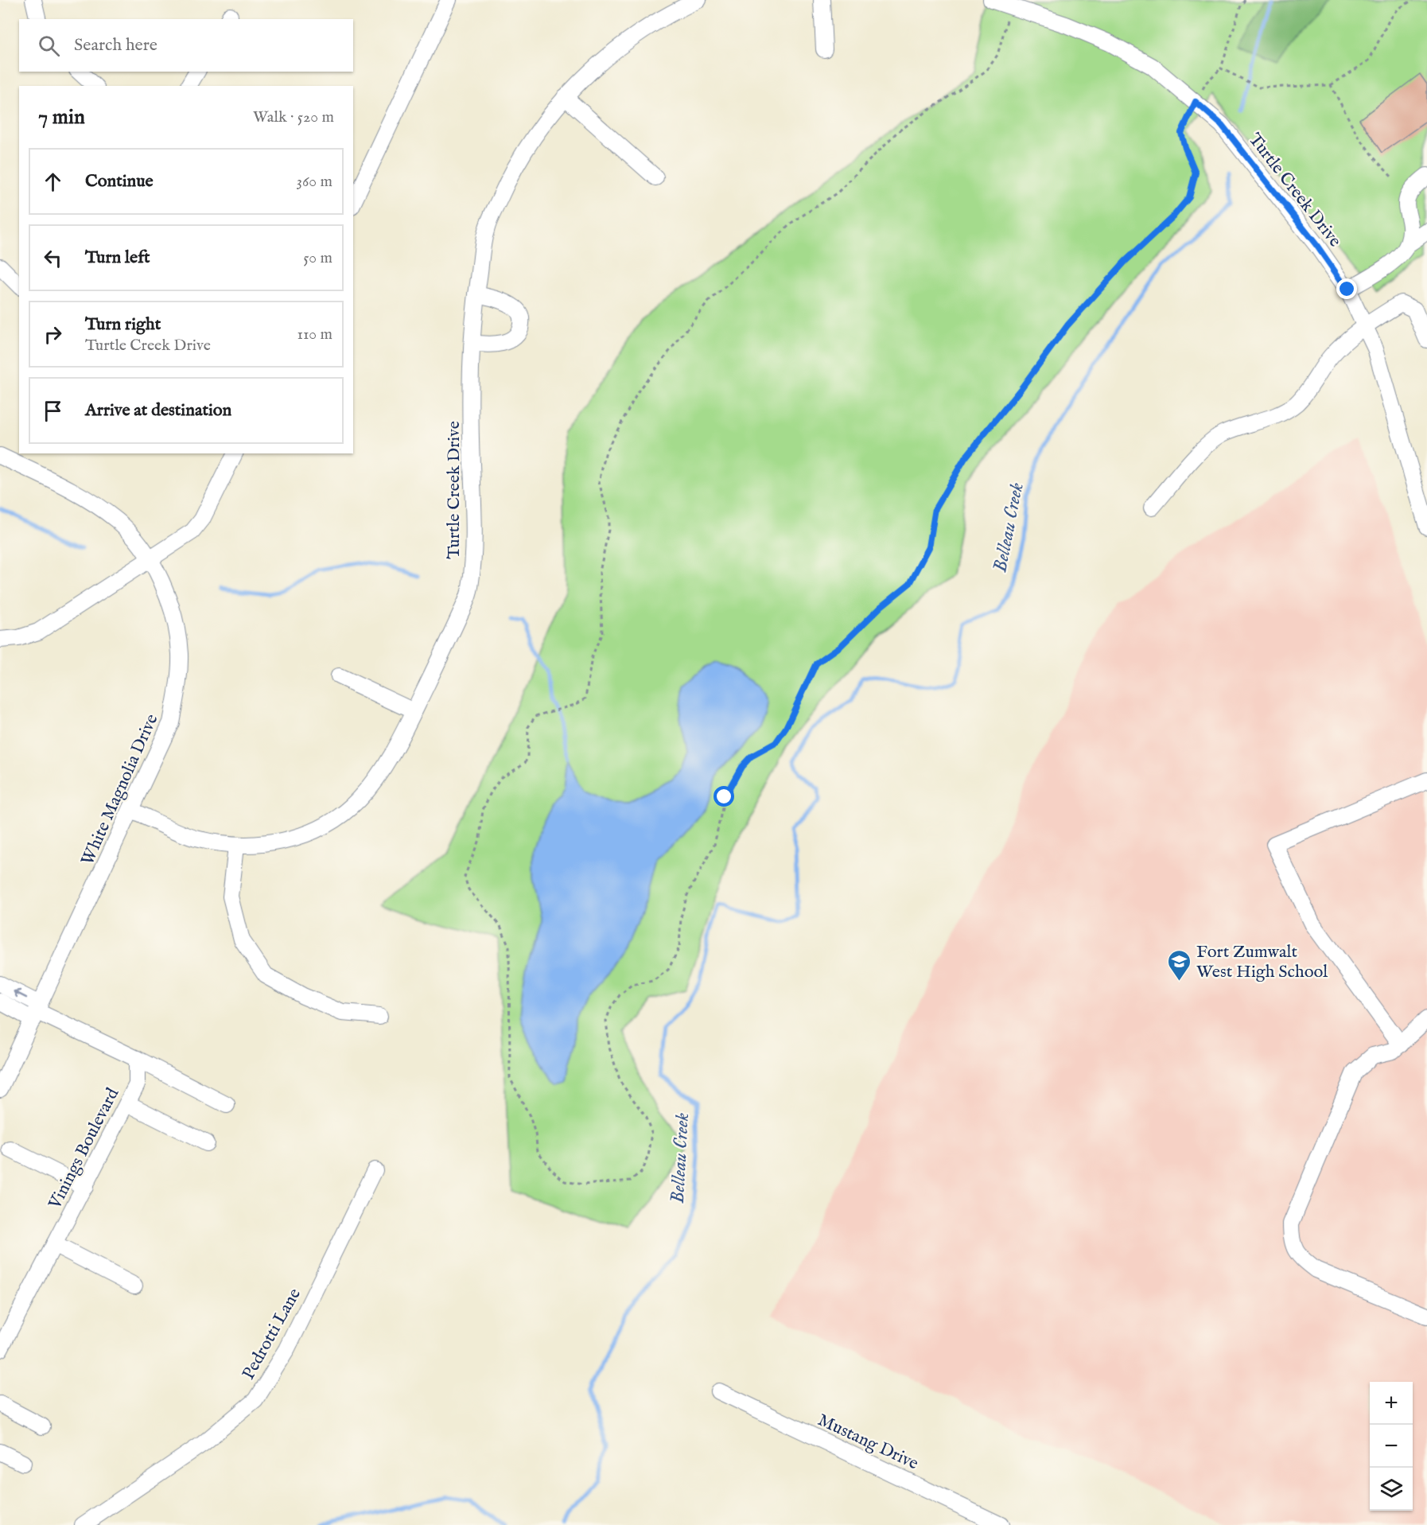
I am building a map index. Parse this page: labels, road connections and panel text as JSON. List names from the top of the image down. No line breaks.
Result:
{"streets":{"street":["Turtle Creek Drive","White Magnolia Drive","Vinings Boulevard","Pedrotti Lane","Mustang Drive"]},"crossings":[["Turtle Creek Drive","White Magnolia Drive"]],"water":["Belleau Creek"],"places":{"school or university":["Fort Zumwalt West High School"]},"page":{"search":"Search here","heading":["7 min","Walk · 520 m"],"list":[["Continue","360 m"],["Turn left","50 m"],["Turn right","Turtle Creek Drive","110 m"],"Arrive at destination"],"map_buttons":["+","−"]}}
